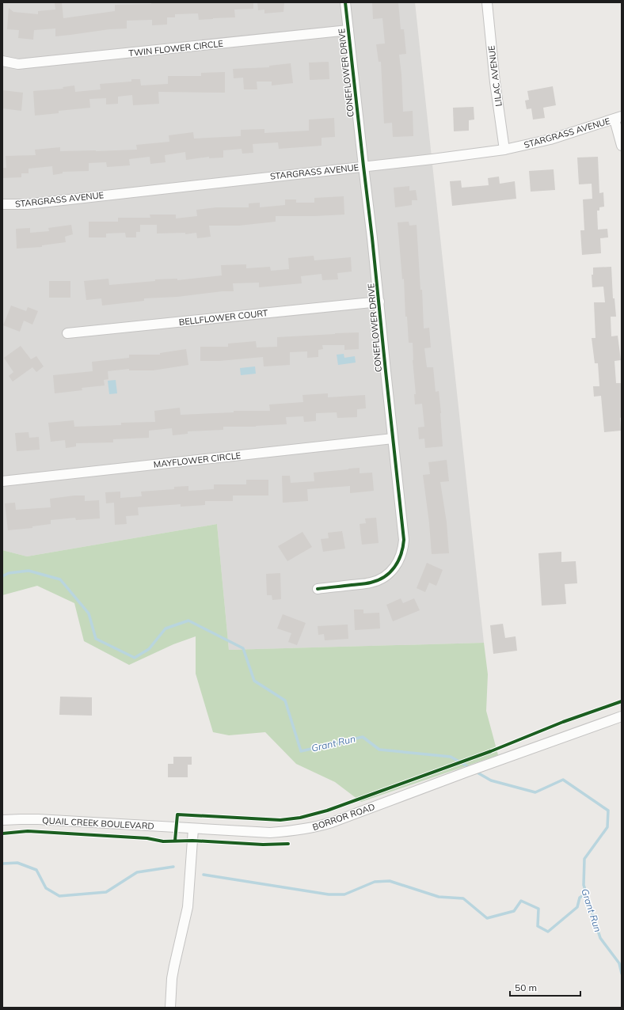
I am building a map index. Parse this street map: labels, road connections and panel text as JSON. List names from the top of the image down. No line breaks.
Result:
{"streets":{"street":["TWIN FLOWER CIRCLE","CONEFLOWER DRIVE","LILAC AVENUE","STARGRASS AVENUE","BELLFLOWER COURT","MAYFLOWER CIRCLE","BORROR ROAD","QUAIL CREEK BOULEVARD"]},"crossings":[["TWIN FLOWER CIRCLE","CONEFLOWER DRIVE"],["CONEFLOWER DRIVE","STARGRASS AVENUE"],["CONEFLOWER DRIVE","BELLFLOWER COURT"],["CONEFLOWER DRIVE","MAYFLOWER CIRCLE"],["LILAC AVENUE","STARGRASS AVENUE"],["BORROR ROAD","QUAIL CREEK BOULEVARD"]],"water":["Grant Run"],"scale_bar":"50 m"}
